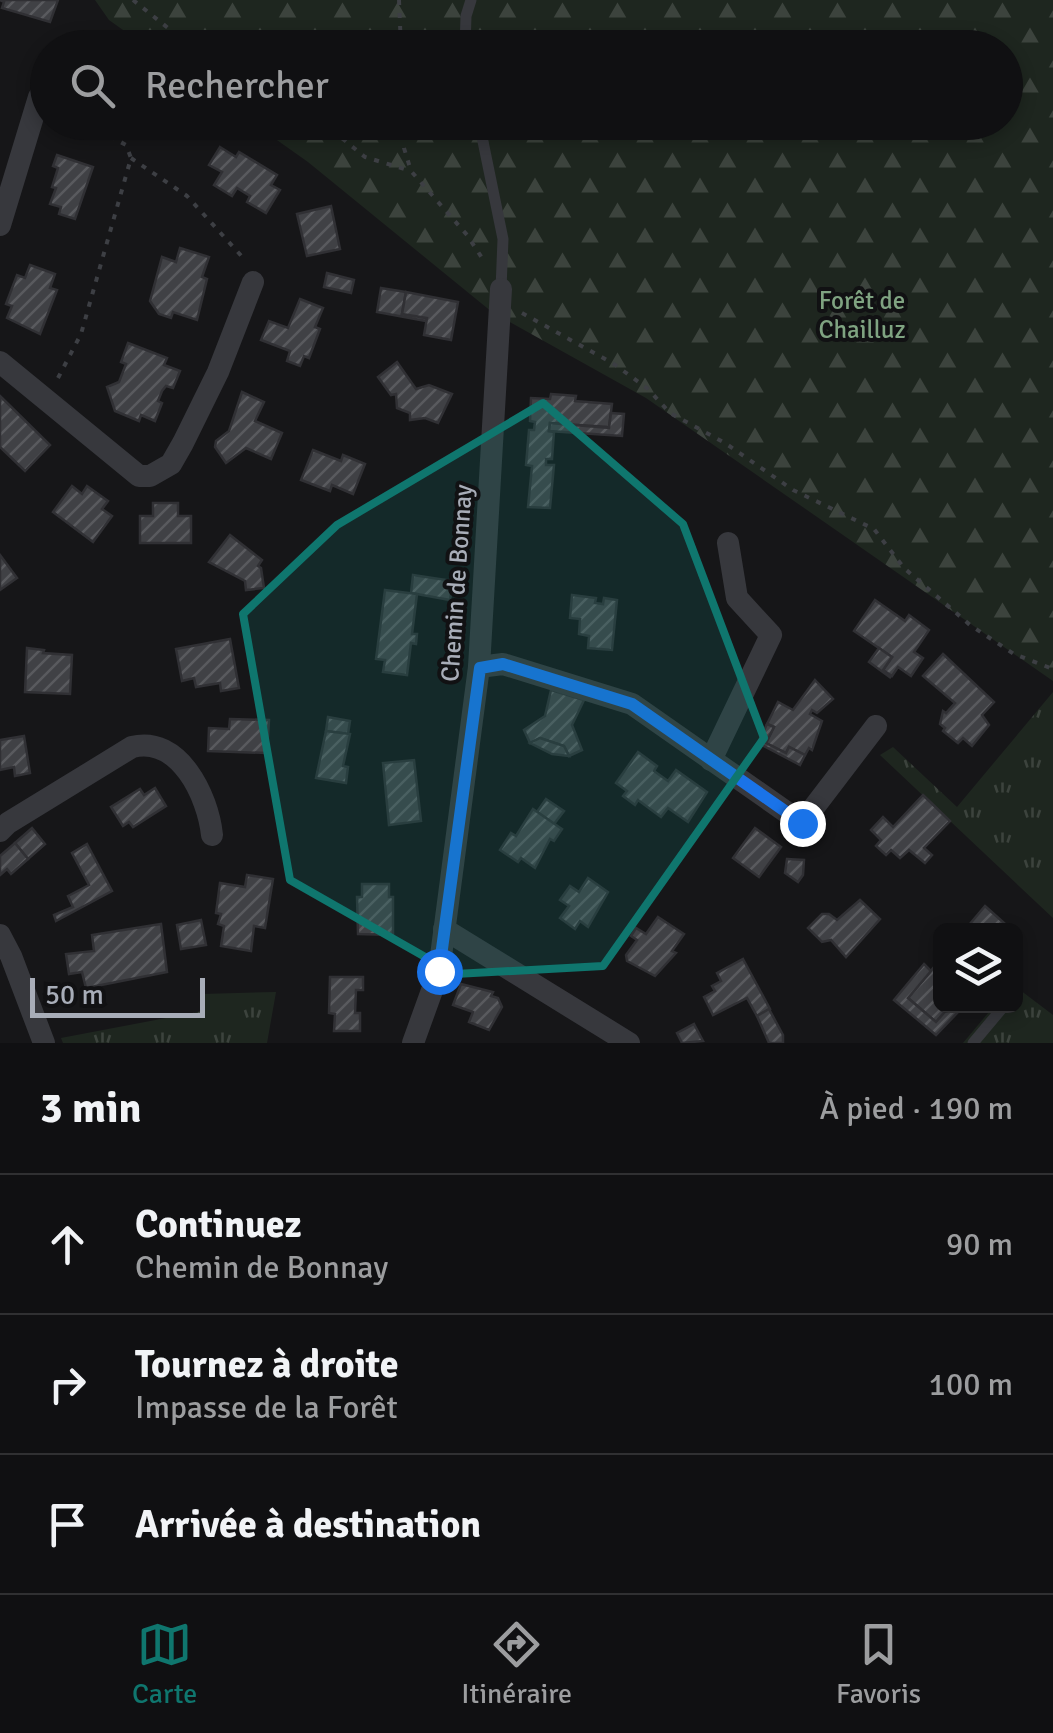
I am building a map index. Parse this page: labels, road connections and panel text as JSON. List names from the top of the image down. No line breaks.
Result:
{"streets":{"street":["Chemin de Bonnay"]},"parks":["Forêt de Chailluz"],"scale_bar":"50 m","page":{"search":"Rechercher","scale":"50 m","heading":["3 min","À pied · 190 m"],"list":[["Continuez","Chemin de Bonnay","90 m"],["Tournez à droite","Impasse de la Forêt","100 m"],"Arrivée à destination"],"nav":["Carte","Itinéraire","Favoris"]}}
